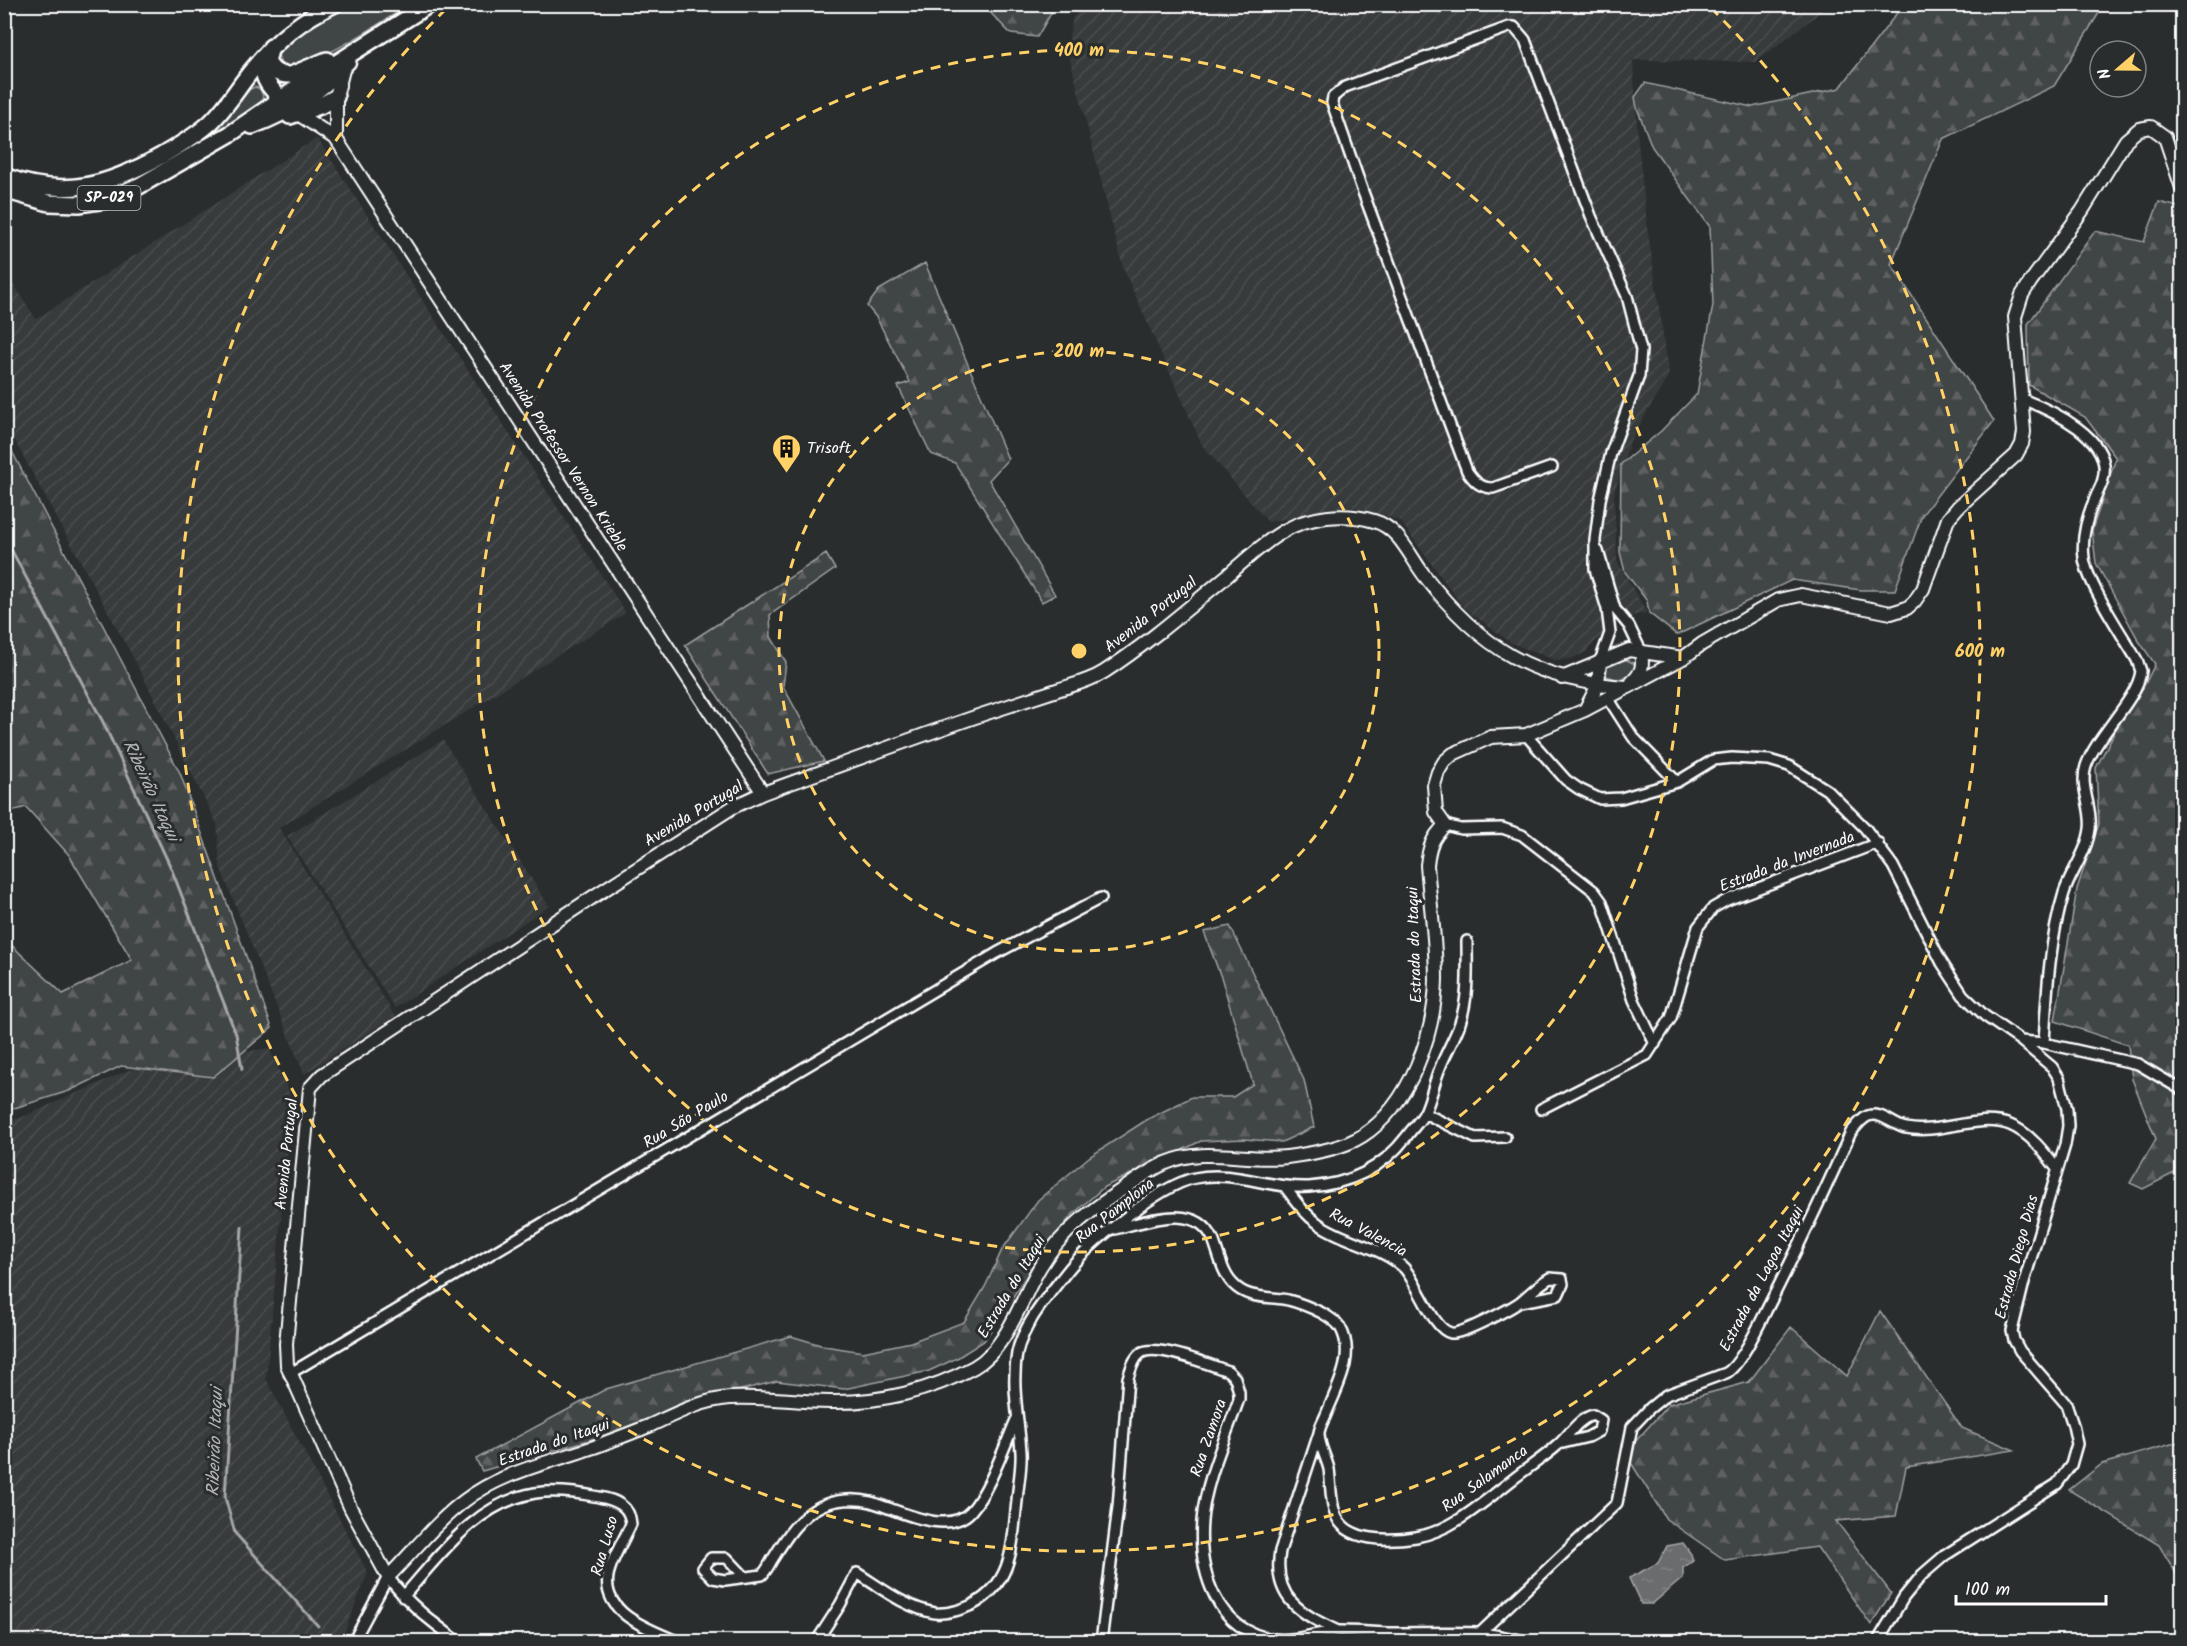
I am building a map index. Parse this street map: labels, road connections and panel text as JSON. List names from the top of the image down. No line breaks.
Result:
{"streets":{"highway":["SP-029"],"street":["Avenida Professor Vernon Krieble","Avenida Portugal","Estrada da Invernada","Estrada do Itaqui","Rua São Paulo","Rua Pamplona","Rua Valencia","Estrada Diego Dias","Estrada da Lagoa Itaqui","Rua Zamora","Rua Salamanca","Rua Luso"]},"crossings":[["SP-029","Avenida Professor Vernon Krieble"],["Avenida Professor Vernon Krieble","Avenida Portugal"],["Avenida Portugal","Estrada do Itaqui"],["Avenida Portugal","Rua São Paulo"],["Avenida Portugal","Rua Luso"],["Estrada da Invernada","Estrada Diego Dias"],["Rua Pamplona","Rua Valencia"],["Estrada Diego Dias","Estrada da Lagoa Itaqui"],["Estrada da Lagoa Itaqui","Rua Zamora"]],"water":["Ribeirão Itaqui"],"places":{"building":["Trisoft"]},"scale_bar":"100 m","north":"left","rings":["400 m","200 m","600 m"]}
